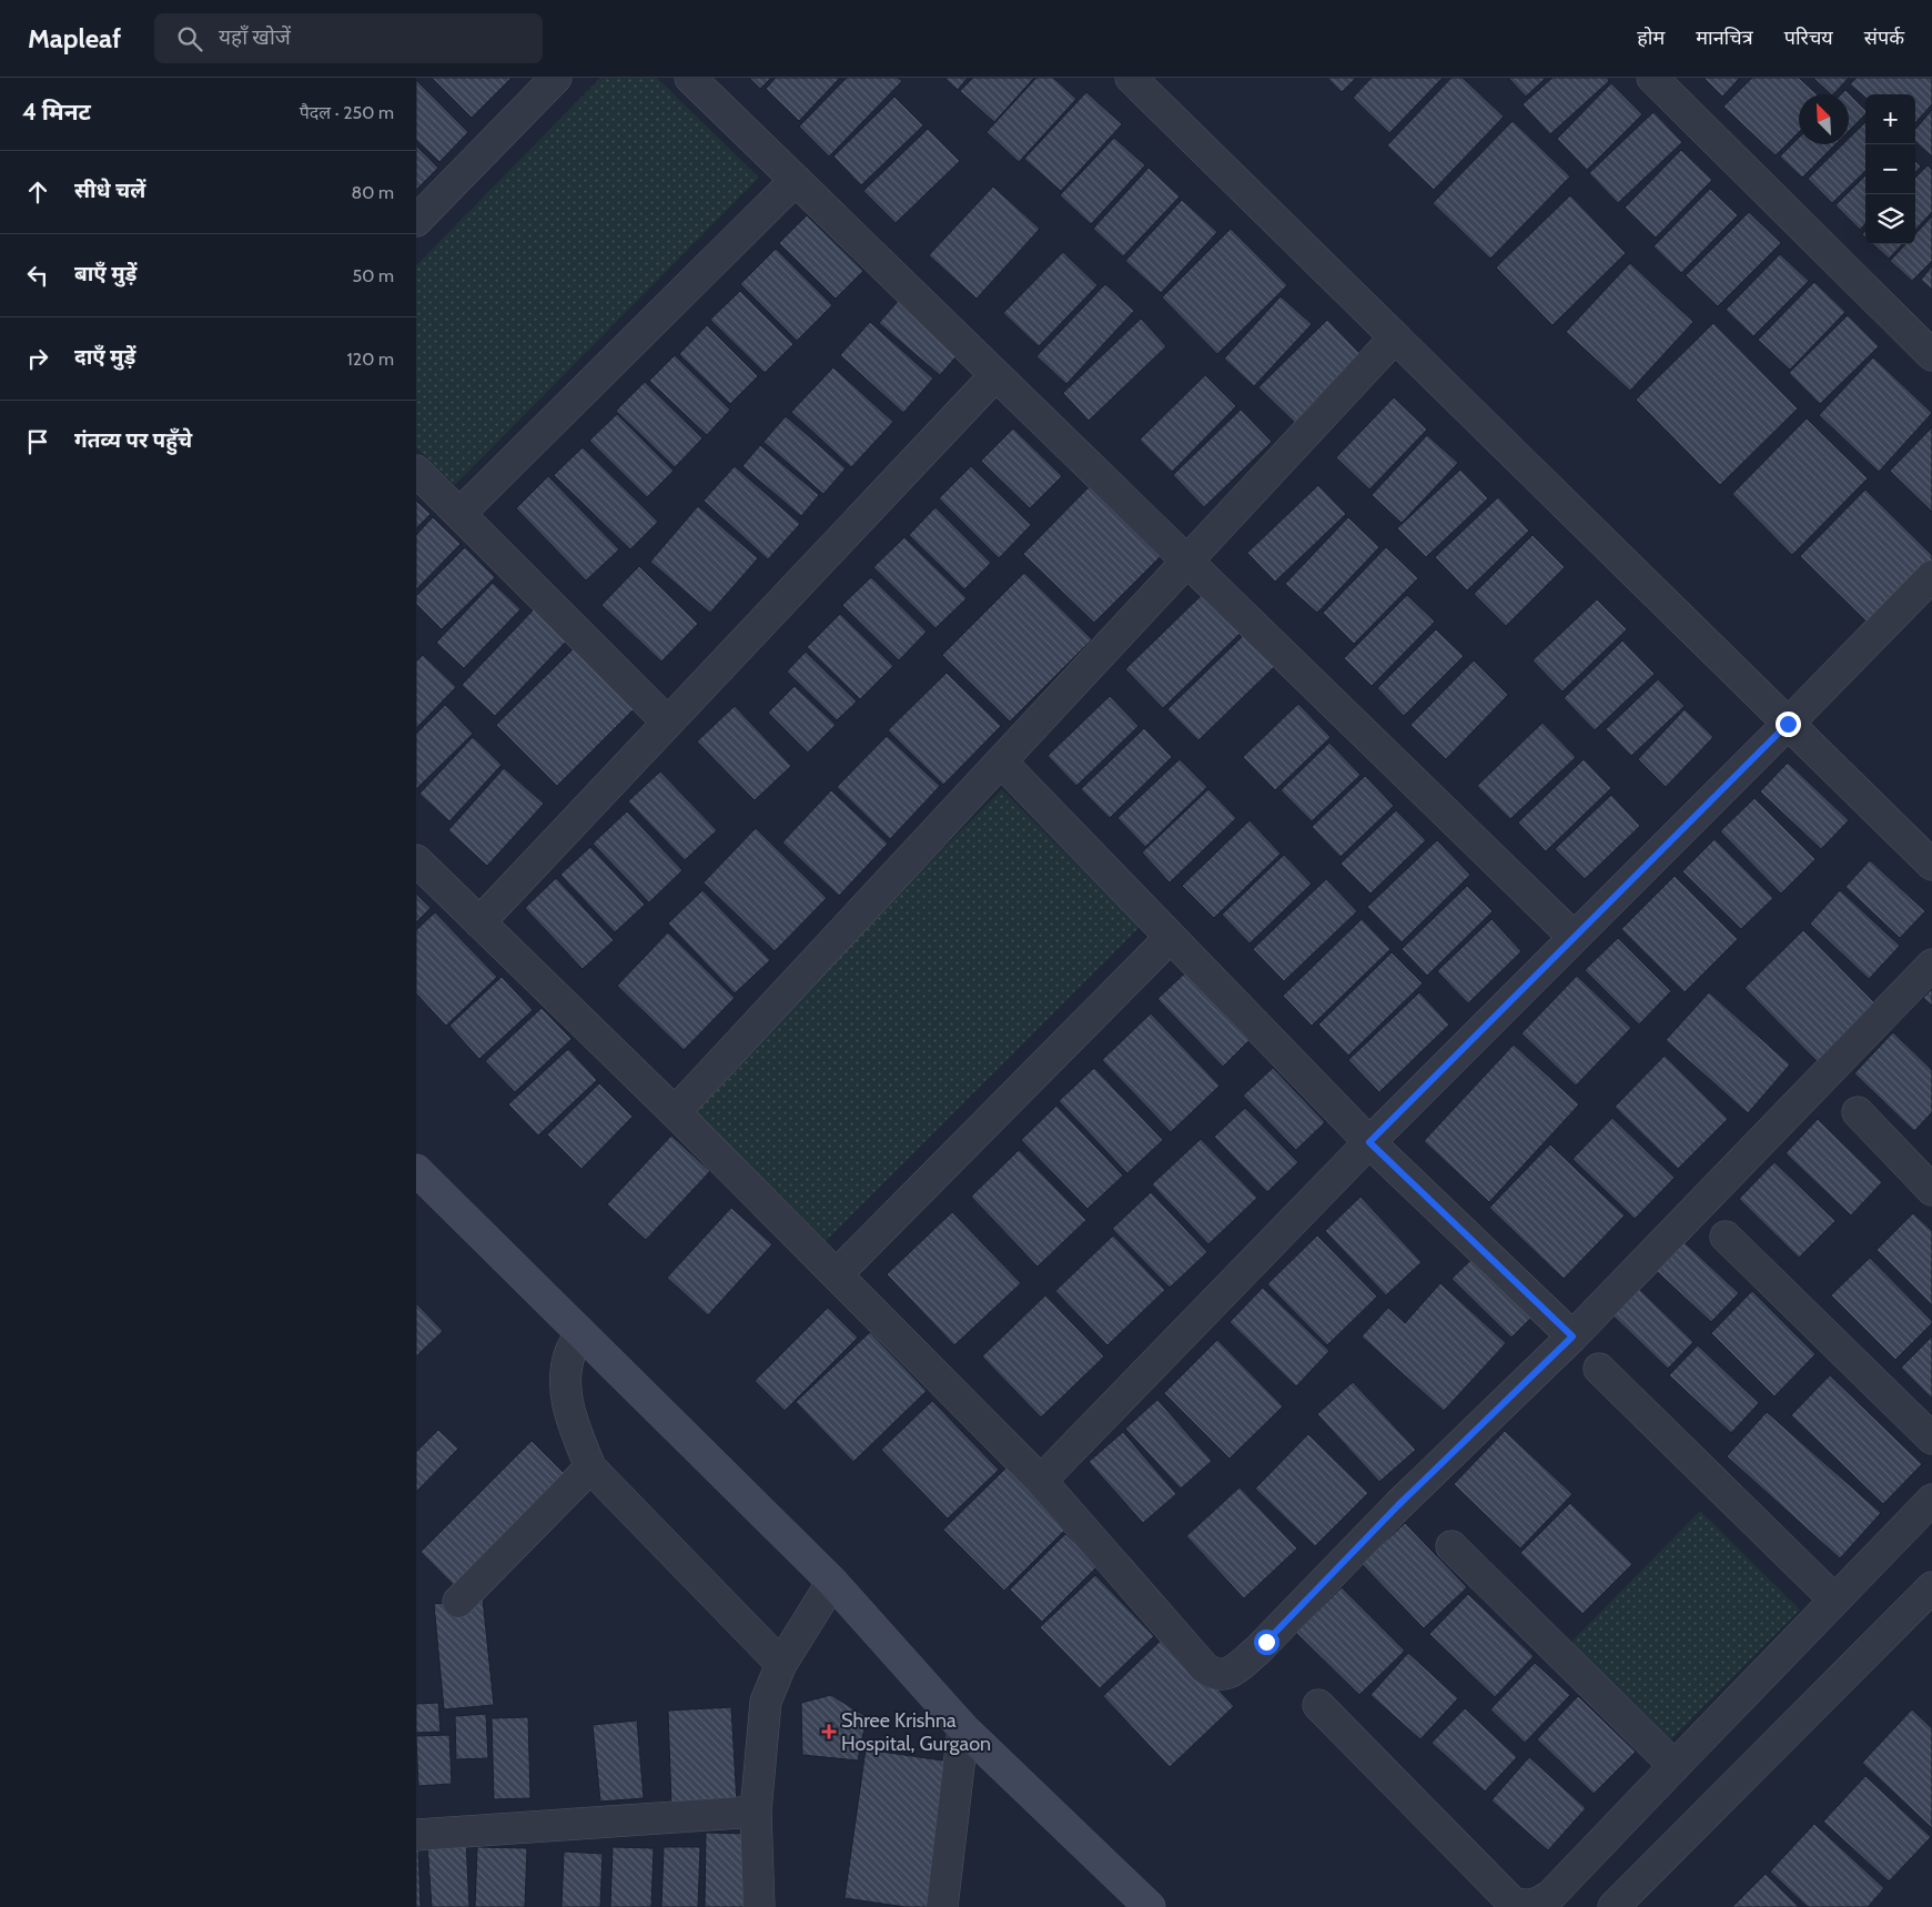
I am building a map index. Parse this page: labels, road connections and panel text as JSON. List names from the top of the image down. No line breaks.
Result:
{"places":{"health":["Shree Krishna Hospital, Gurgaon"]},"north":"top left","page":{"header":"Mapleaf","search":"यहाँ खोजें","nav":["होम","मानचित्र","परिचय","संपर्क"],"heading":["4 मिनट","पैदल · 250 m"],"map_buttons":["+","−"],"list":[["सीधे चलें","80 m"],["बाएँ मुड़ें","50 m"],["दाएँ मुड़ें","120 m"],"गंतव्य पर पहुँचे"]}}
